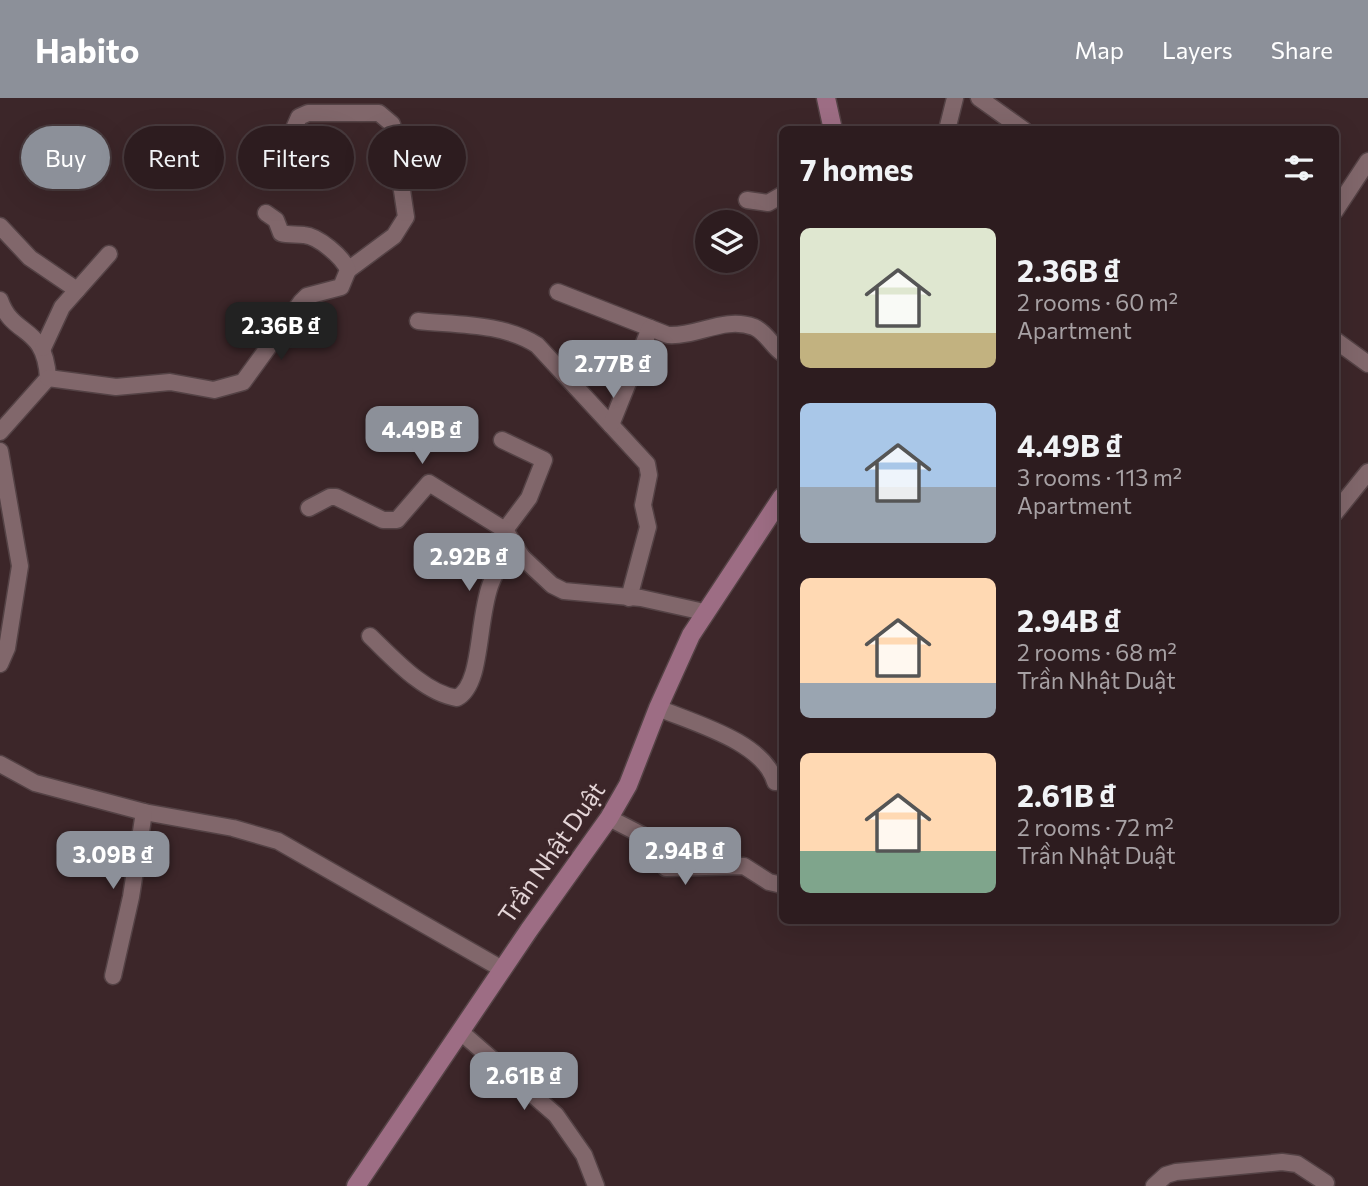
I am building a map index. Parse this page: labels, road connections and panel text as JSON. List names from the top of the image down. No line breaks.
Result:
{"streets":{"main road":["Trần Nhật Duật"]},"page":{"header":"Habito","nav":["Map","Layers","Share"],"chip":["Buy","Rent","Filters","New"],"heading":"7 homes","list":[{"name":"2.36B ₫","note":"2 rooms · 60 m² · Apartment"},{"name":"4.49B ₫","note":"3 rooms · 113 m² · Apartment"},{"name":"2.94B ₫","note":"2 rooms · 68 m² · Trần Nhật Duật"},{"name":"2.61B ₫","note":"2 rooms · 72 m² · Trần Nhật Duật"}],"price":["2.36B ₫","2.77B ₫","4.49B ₫","2.92B ₫","2.94B ₫","3.09B ₫","2.61B ₫"]}}
